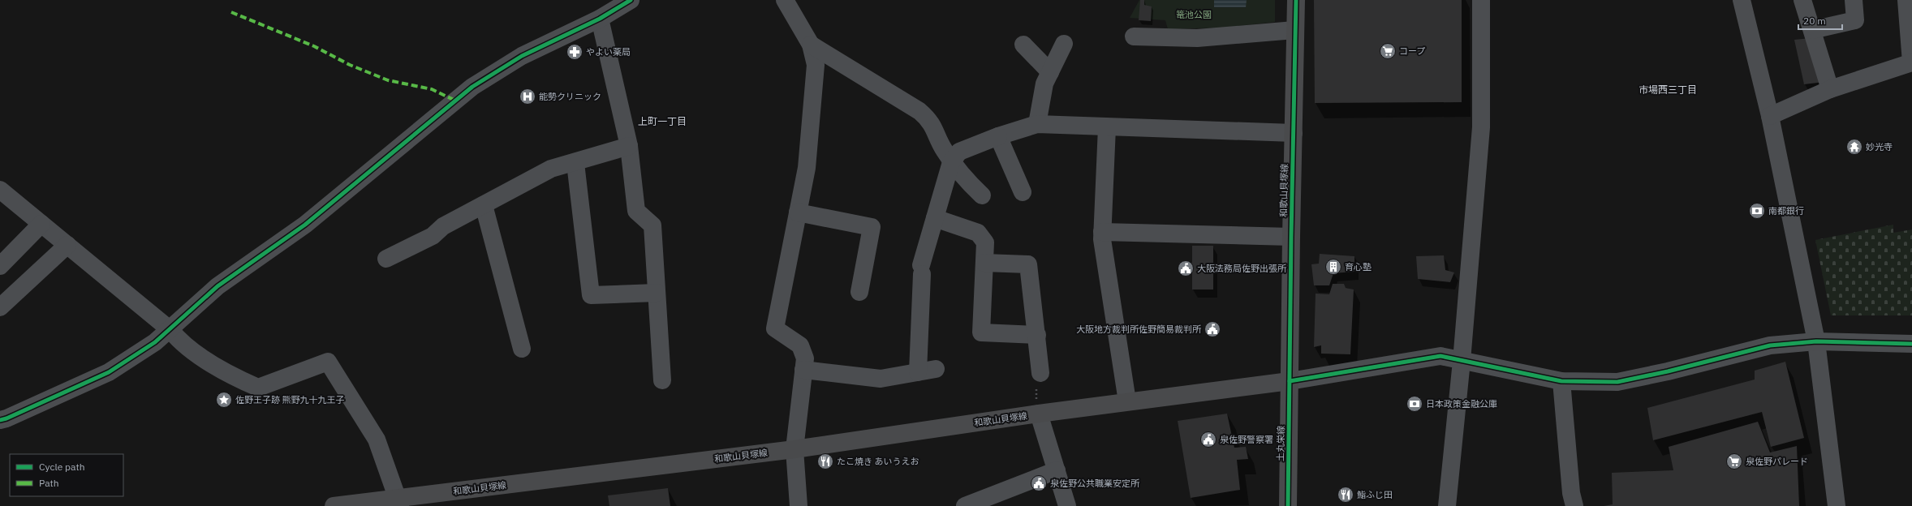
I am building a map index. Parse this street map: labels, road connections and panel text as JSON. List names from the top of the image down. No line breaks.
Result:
{"streets":{"main road":["和歌山貝塚線","土丸栄線"]},"crossings":[["和歌山貝塚線","土丸栄線"]],"districts":["市場西三丁目","上町一丁目"],"parks":["篭池公園"],"places":{"supermarket":["コープ","泉佐野パレード"],"pharmacy":["やよい薬局"],"hospital":["能勢クリニック"],"temple":["妙光寺"],"bank":["南都銀行","日本政策金融公庫"],"building":["育心塾"],"public building":["大阪法務局佐野出張所","大阪地方裁判所佐野簡易裁判所","泉佐野警察署","泉佐野公共職業安定所"],"place":["佐野王子跡 熊野九十九王子"],"restaurant":["たこ焼き あいうえお","鮨ふじ田"]},"legend":["Cycle path","Path"],"scale_bar":"20 m"}
